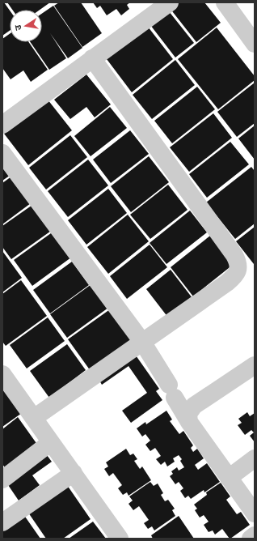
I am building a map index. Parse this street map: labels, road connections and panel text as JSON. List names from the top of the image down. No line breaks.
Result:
{"north":"left"}
